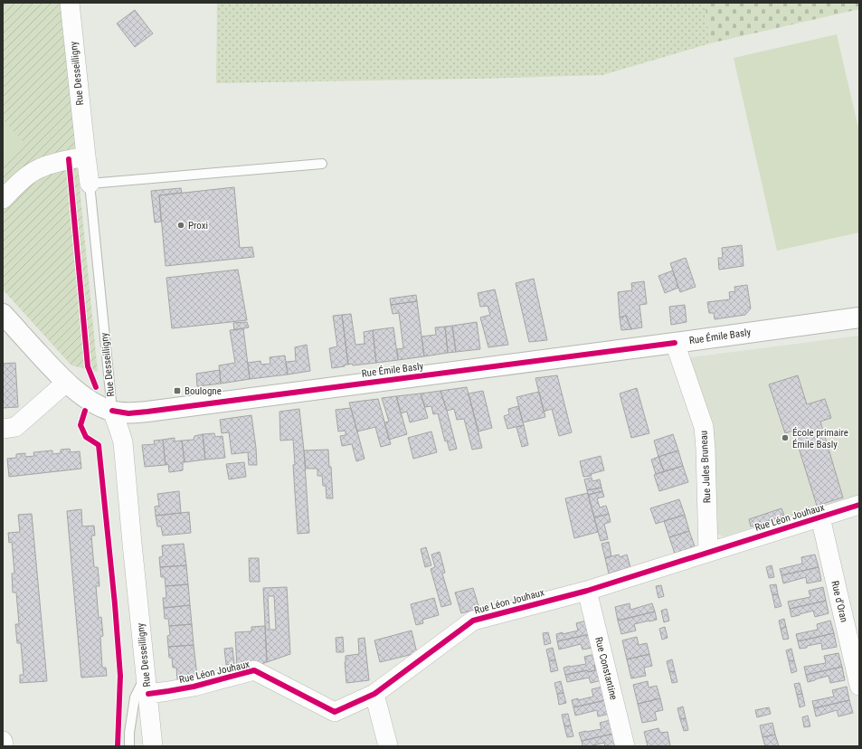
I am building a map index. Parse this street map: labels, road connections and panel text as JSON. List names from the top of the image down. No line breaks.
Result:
{"streets":{"street":["Rue Desseilligny","Rue Émile Basly","Rue Jules Bruneau","Rue Léon Jouhaux","Rue d'Oran","Rue Constantine"]},"crossings":[["Rue Desseilligny","Rue Émile Basly"],["Rue Desseilligny","Rue Léon Jouhaux"],["Rue Émile Basly","Rue Jules Bruneau"],["Rue Jules Bruneau","Rue Léon Jouhaux"],["Rue Léon Jouhaux","Rue d'Oran"],["Rue Léon Jouhaux","Rue Constantine"]],"places":{"other":["Proxi","École primaire Émile Basly"],"transit":["Boulogne"]}}
